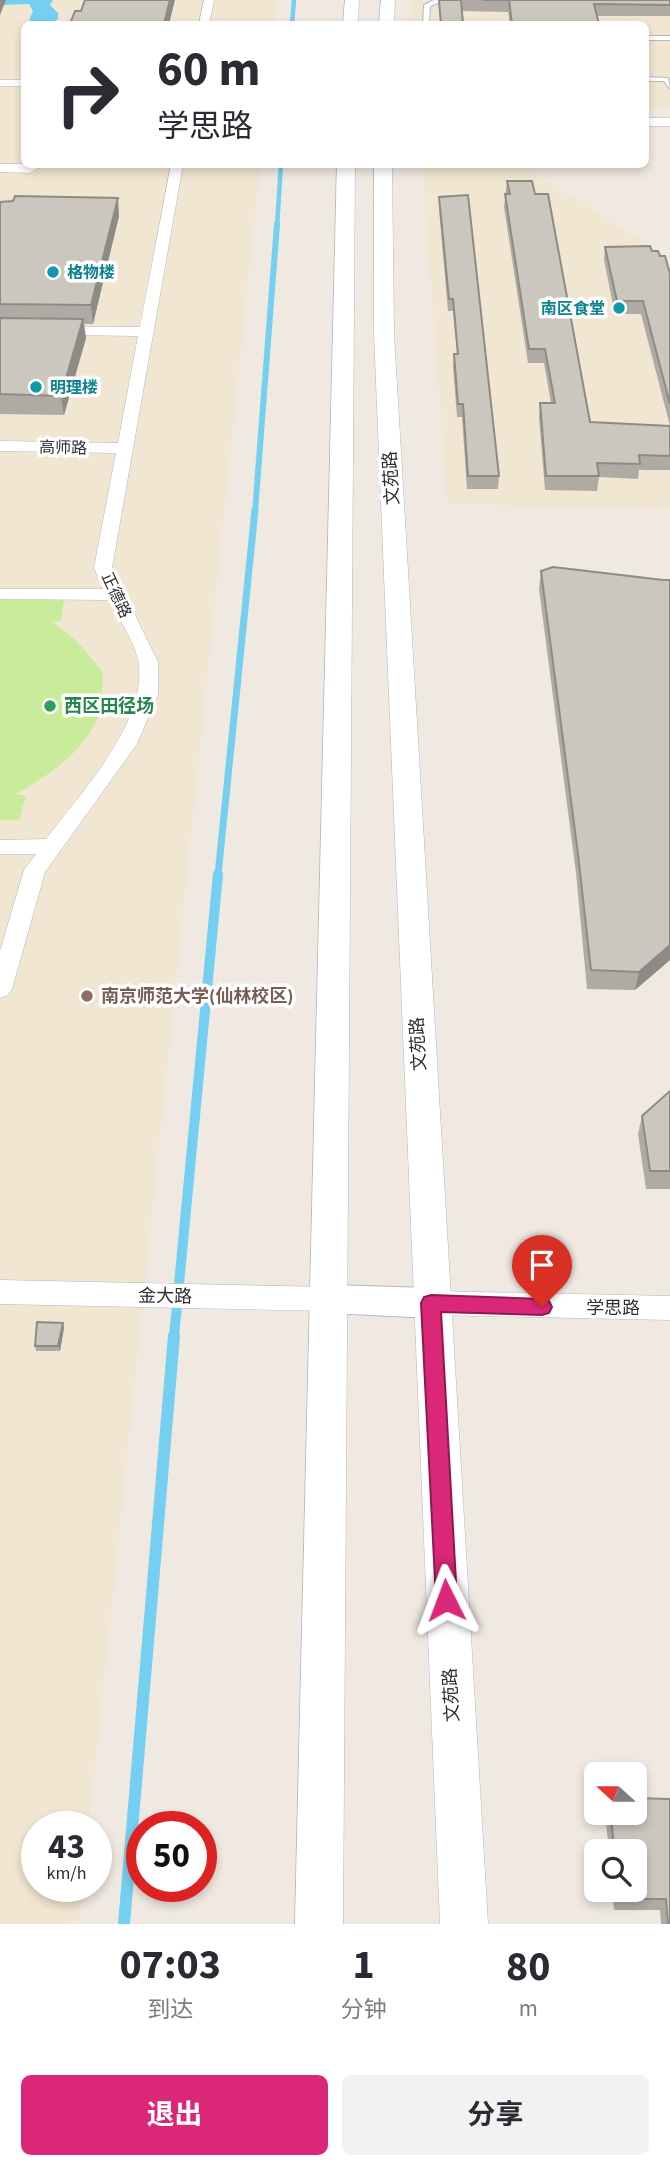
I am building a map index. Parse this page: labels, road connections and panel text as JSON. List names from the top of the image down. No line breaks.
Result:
{"streets":{"main road":["文苑路"],"street":["高师路","正德路","金大路","学思路"]},"crossings":[["高师路","正德路"],["文苑路","学思路"]],"places":["格物楼","南区食堂","明理楼","西区田径场","南京师范大学(仙林校区)"],"north":"left","page":{"turn":["60 m","学思路"],"speed":"43 km/h","limit":"50","eta":["07:03","到达","1","分钟","80","m"],"buttons":["退出","分享"]}}
